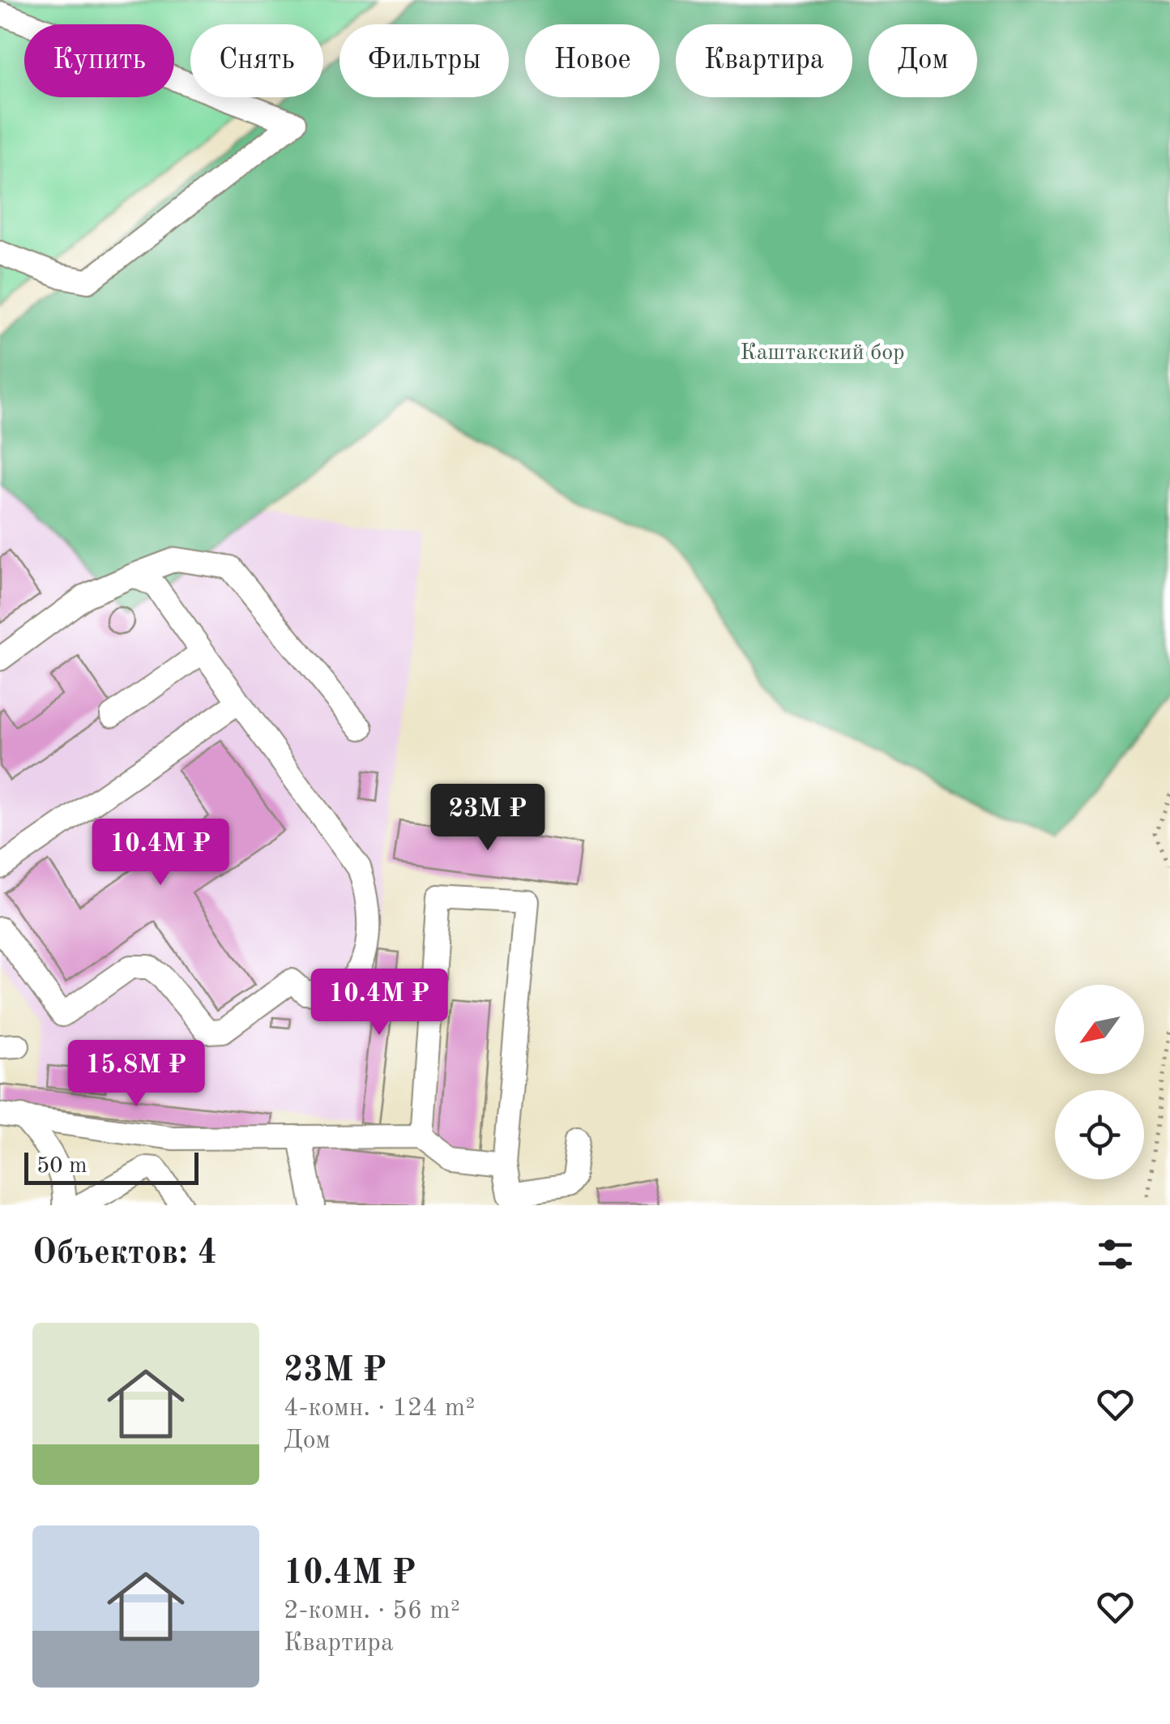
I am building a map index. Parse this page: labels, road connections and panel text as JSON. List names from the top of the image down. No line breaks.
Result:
{"parks":["Каштакский бор"],"scale_bar":"50 m","north":"bottom left","page":{"chip":["Купить","Снять","Фильтры","Новое","Квартира","Дом"],"price":["23M ₽","10.4M ₽","10.4M ₽","15.8M ₽"],"scale":"50 m","heading":"Объектов: 4","list":[{"name":"23M ₽","note":"4-комн. · 124 m² · Дом"},{"name":"10.4M ₽","note":"2-комн. · 56 m² · Квартира"}]}}
